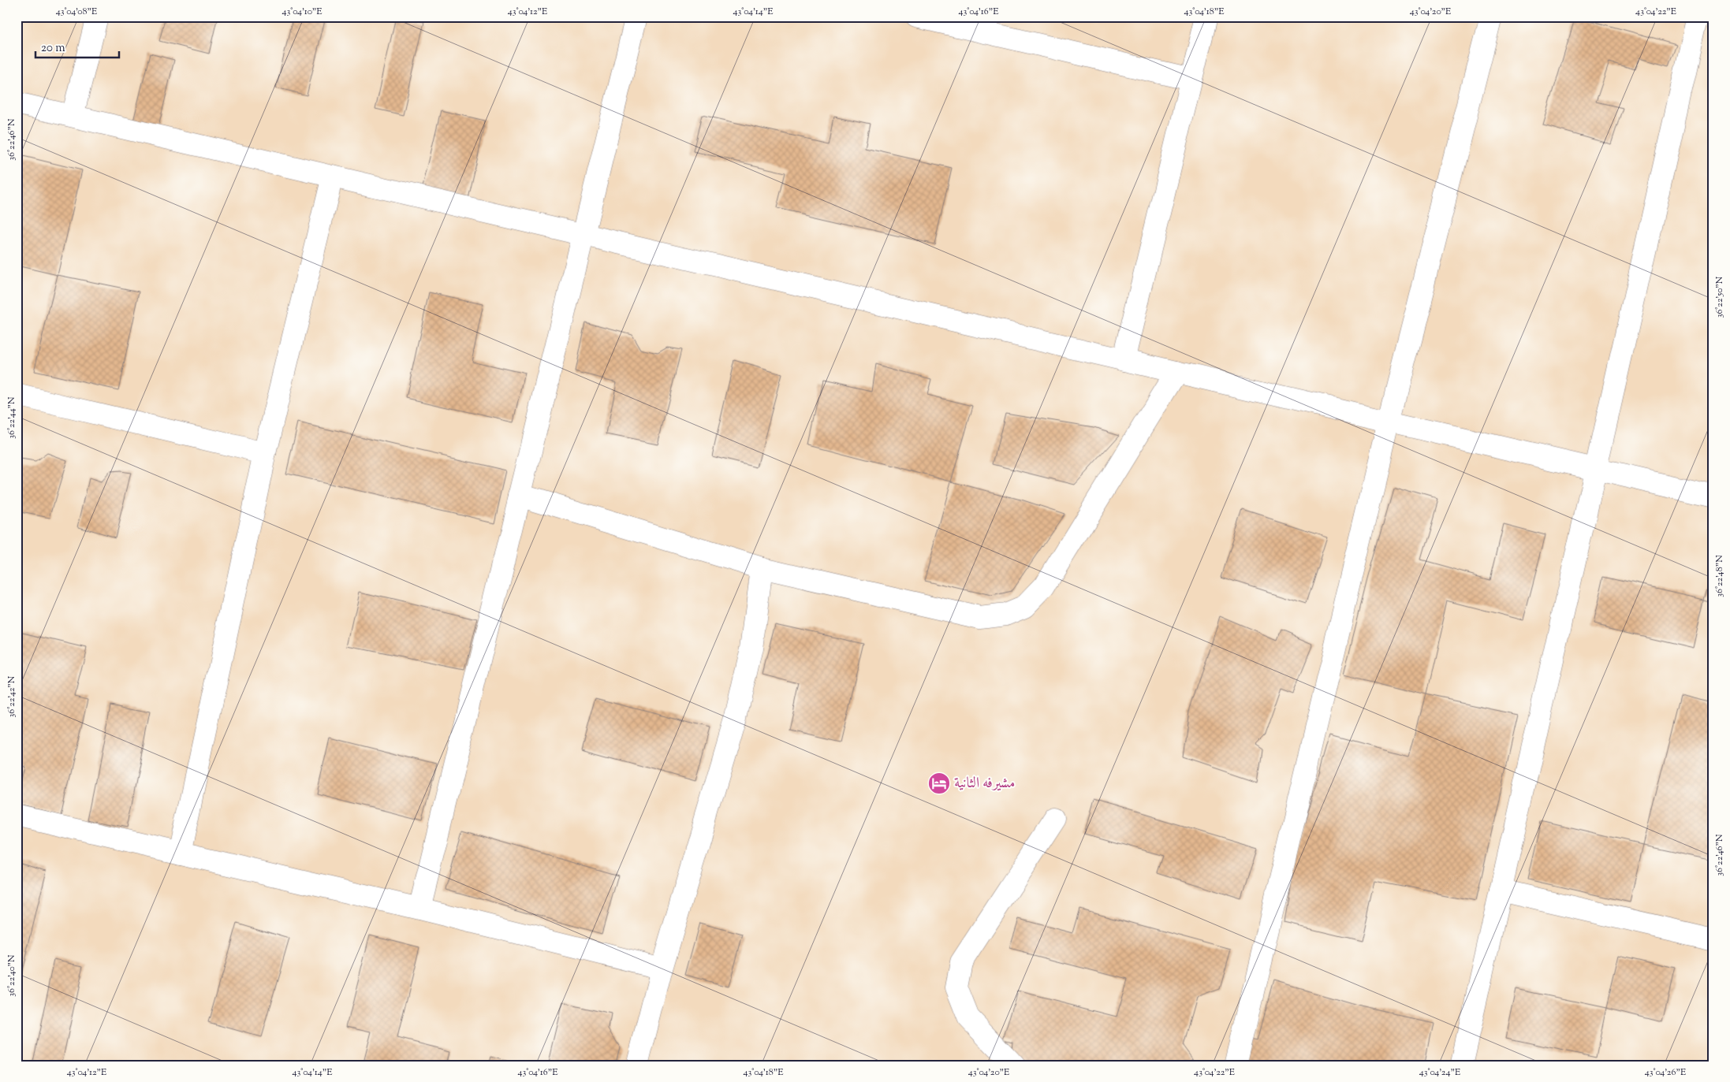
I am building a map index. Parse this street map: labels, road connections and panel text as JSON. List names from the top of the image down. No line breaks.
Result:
{"places":{"hotel":["مشيرفه الثانية"]},"scale_bar":"20 m","coordinates":["43°04'08\"E","43°04'10\"E","43°04'12\"E","43°04'14\"E","43°04'16\"E","43°04'18\"E","43°04'20\"E","43°04'22\"E","36°22'46\"N","36°22'50\"N","36°22'44\"N","36°22'48\"N","36°22'42\"N","36°22'40\"N","43°04'24\"E","43°04'26\"E"]}
